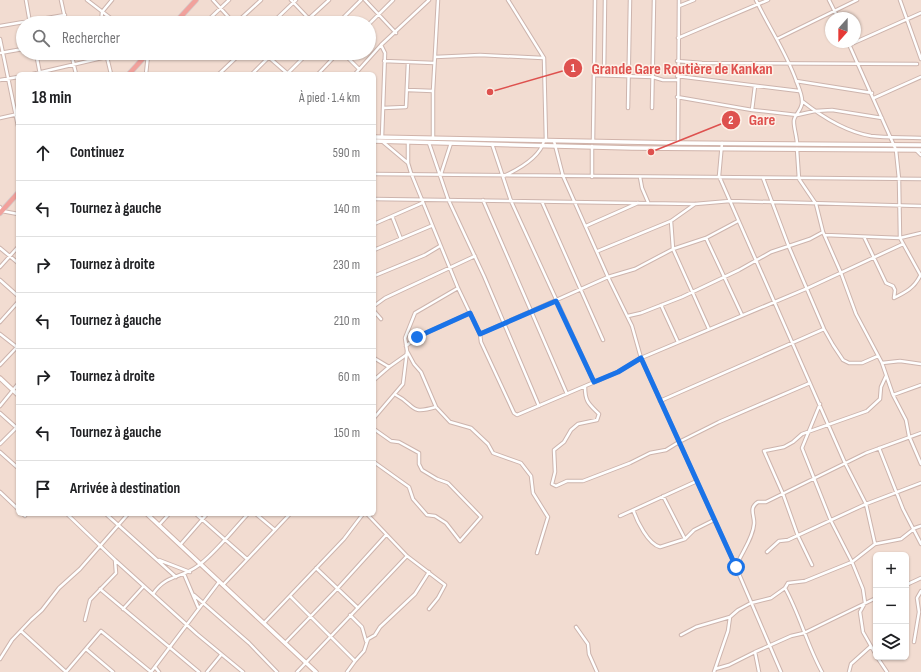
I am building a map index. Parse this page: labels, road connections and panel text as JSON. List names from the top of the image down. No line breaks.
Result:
{"places":["Grande Gare Routière de Kankan","Gare"],"north":"bottom","page":{"search":"Rechercher","heading":["18 min","À pied · 1.4 km"],"list":[["Continuez","590 m"],["Tournez à gauche","140 m"],["Tournez à droite","230 m"],["Tournez à gauche","210 m"],["Tournez à droite","60 m"],["Tournez à gauche","150 m"],"Arrivée à destination"],"map_buttons":["+","−"]}}
